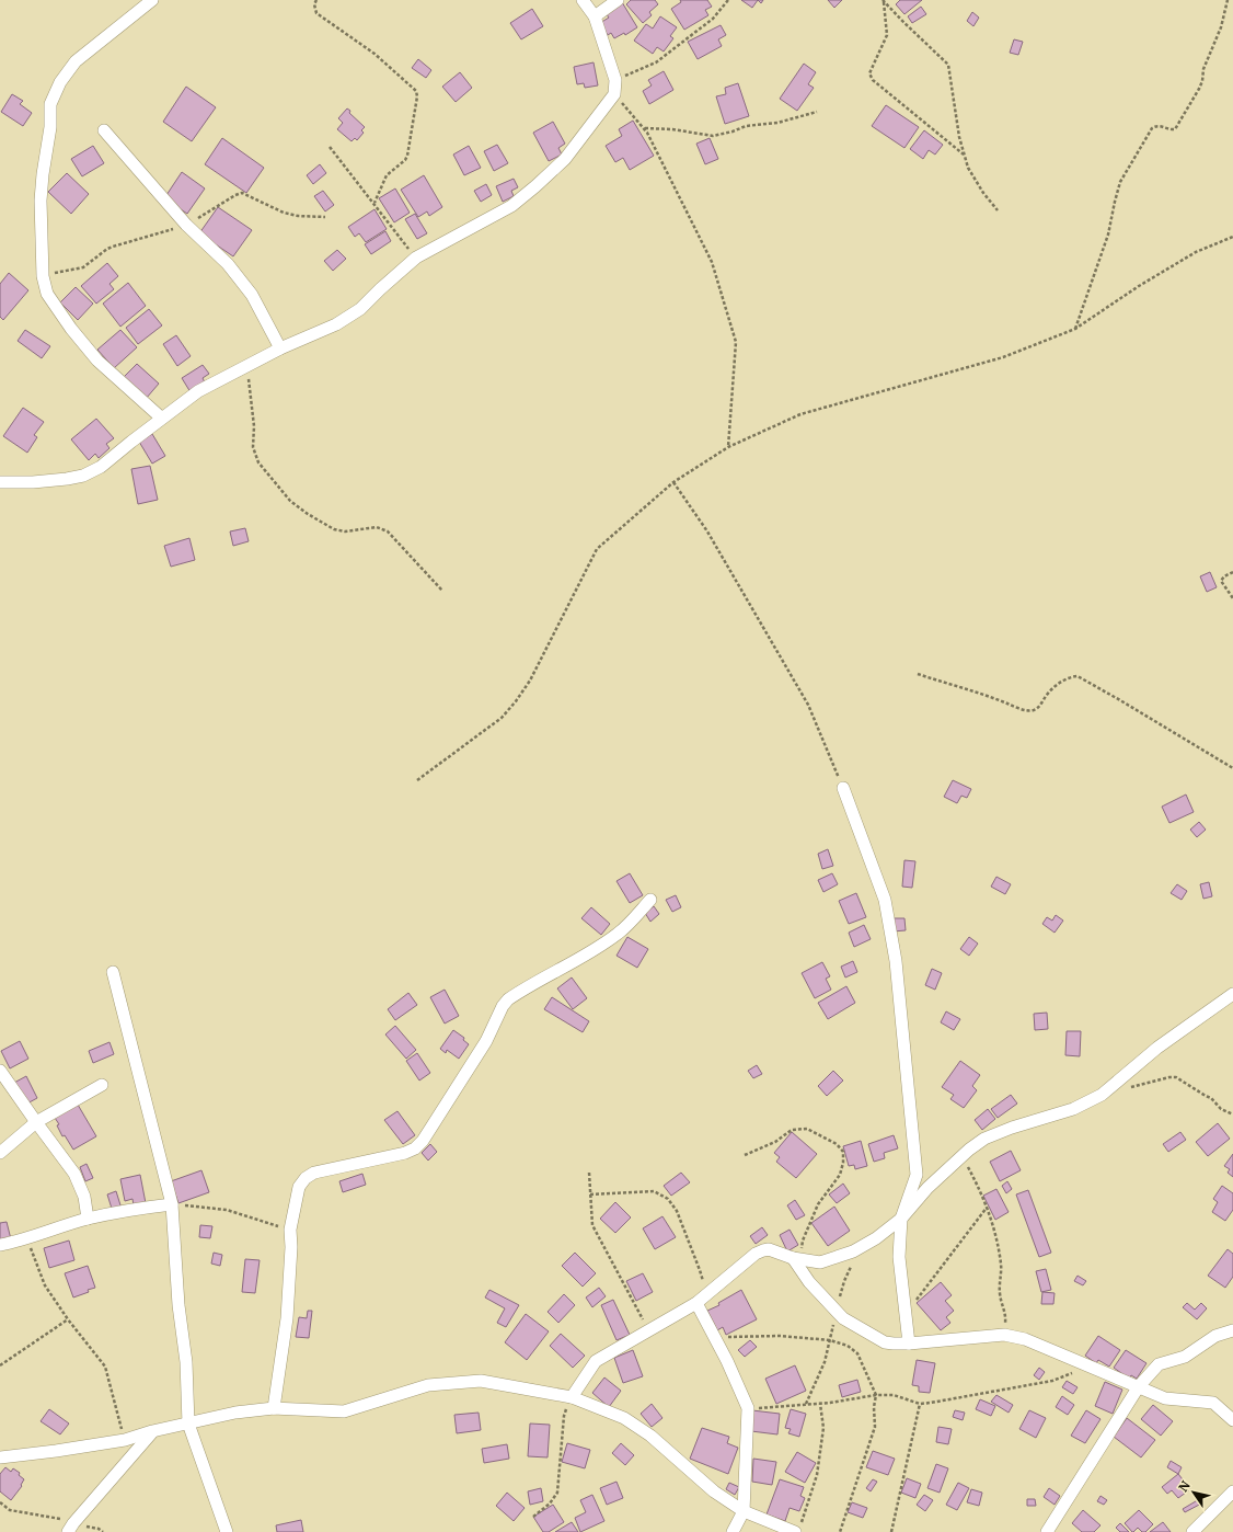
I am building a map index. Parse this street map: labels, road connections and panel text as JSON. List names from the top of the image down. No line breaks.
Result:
{"north":"top left"}
